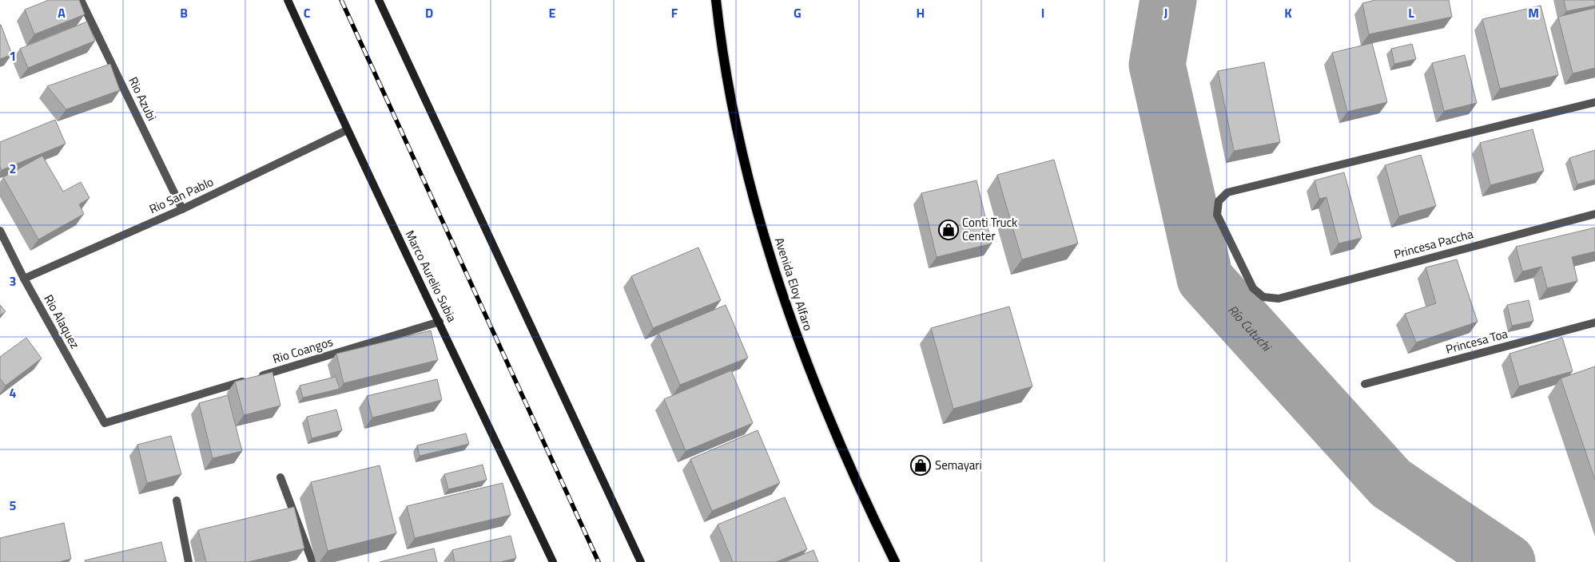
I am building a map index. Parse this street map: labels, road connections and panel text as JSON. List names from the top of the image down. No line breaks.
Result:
{"streets":{"main road":["Marco Aurelio Subia","Avenida Eloy Alfaro"],"street":["Rio Azubi","Rio San Pablo","Princesa Paccha","Rio Alaquez","Princesa Toa","Rio Coangos"]},"crossings":[["Rio Azubi","Rio San Pablo"],["Rio San Pablo","Marco Aurelio Subia"],["Rio San Pablo","Rio Alaquez"],["Marco Aurelio Subia","Rio Coangos"],["Rio Alaquez","Rio Coangos"]],"water":["Río Cutuchi"],"places":{"shop":["Conti Truck Center","Semayari"]},"grid":{"columns":["A","B","C","D","E","F","G","H","I","J","K","L","M"],"rows":["1","2","3","4","5"]}}
